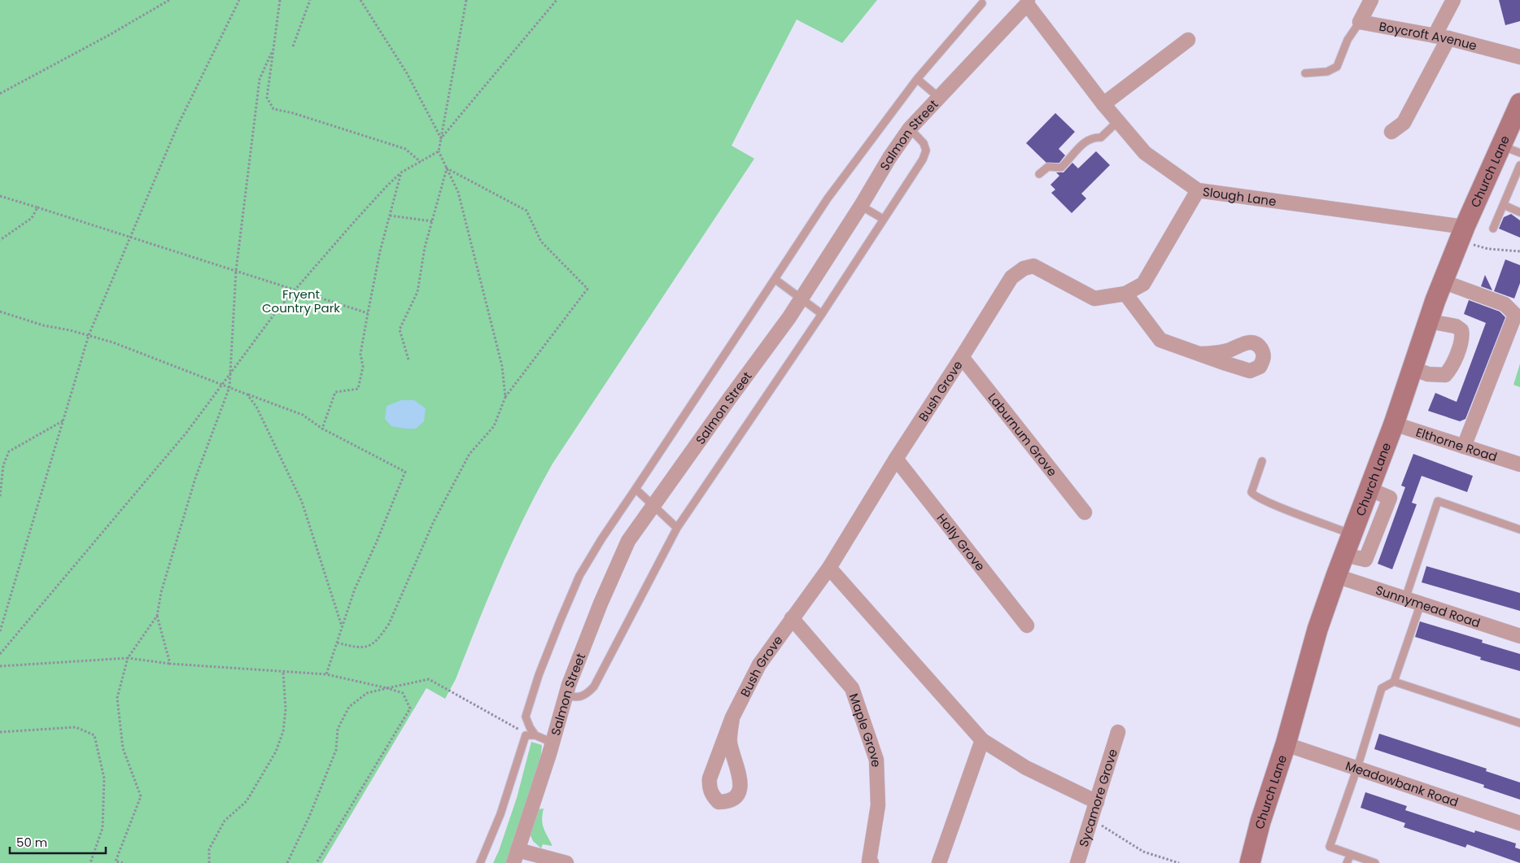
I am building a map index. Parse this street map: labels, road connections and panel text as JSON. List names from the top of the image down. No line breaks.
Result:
{"streets":{"main road":["Church Lane"],"street":["Boycroft Avenue","Salmon Street","Slough Lane","Bush Grove","Laburnum Grove","Elthorne Road","Holly Grove","Sunnymead Road","Maple Grove","Meadowbank Road","Sycamore Grove"]},"crossings":[["Salmon Street","Slough Lane"],["Church Lane","Slough Lane"],["Church Lane","Elthorne Road"],["Church Lane","Sunnymead Road"],["Church Lane","Meadowbank Road"],["Slough Lane","Bush Grove"],["Bush Grove","Laburnum Grove"],["Bush Grove","Holly Grove"],["Bush Grove","Maple Grove"]],"parks":["Fryent Country Park"],"scale_bar":"50 m"}
